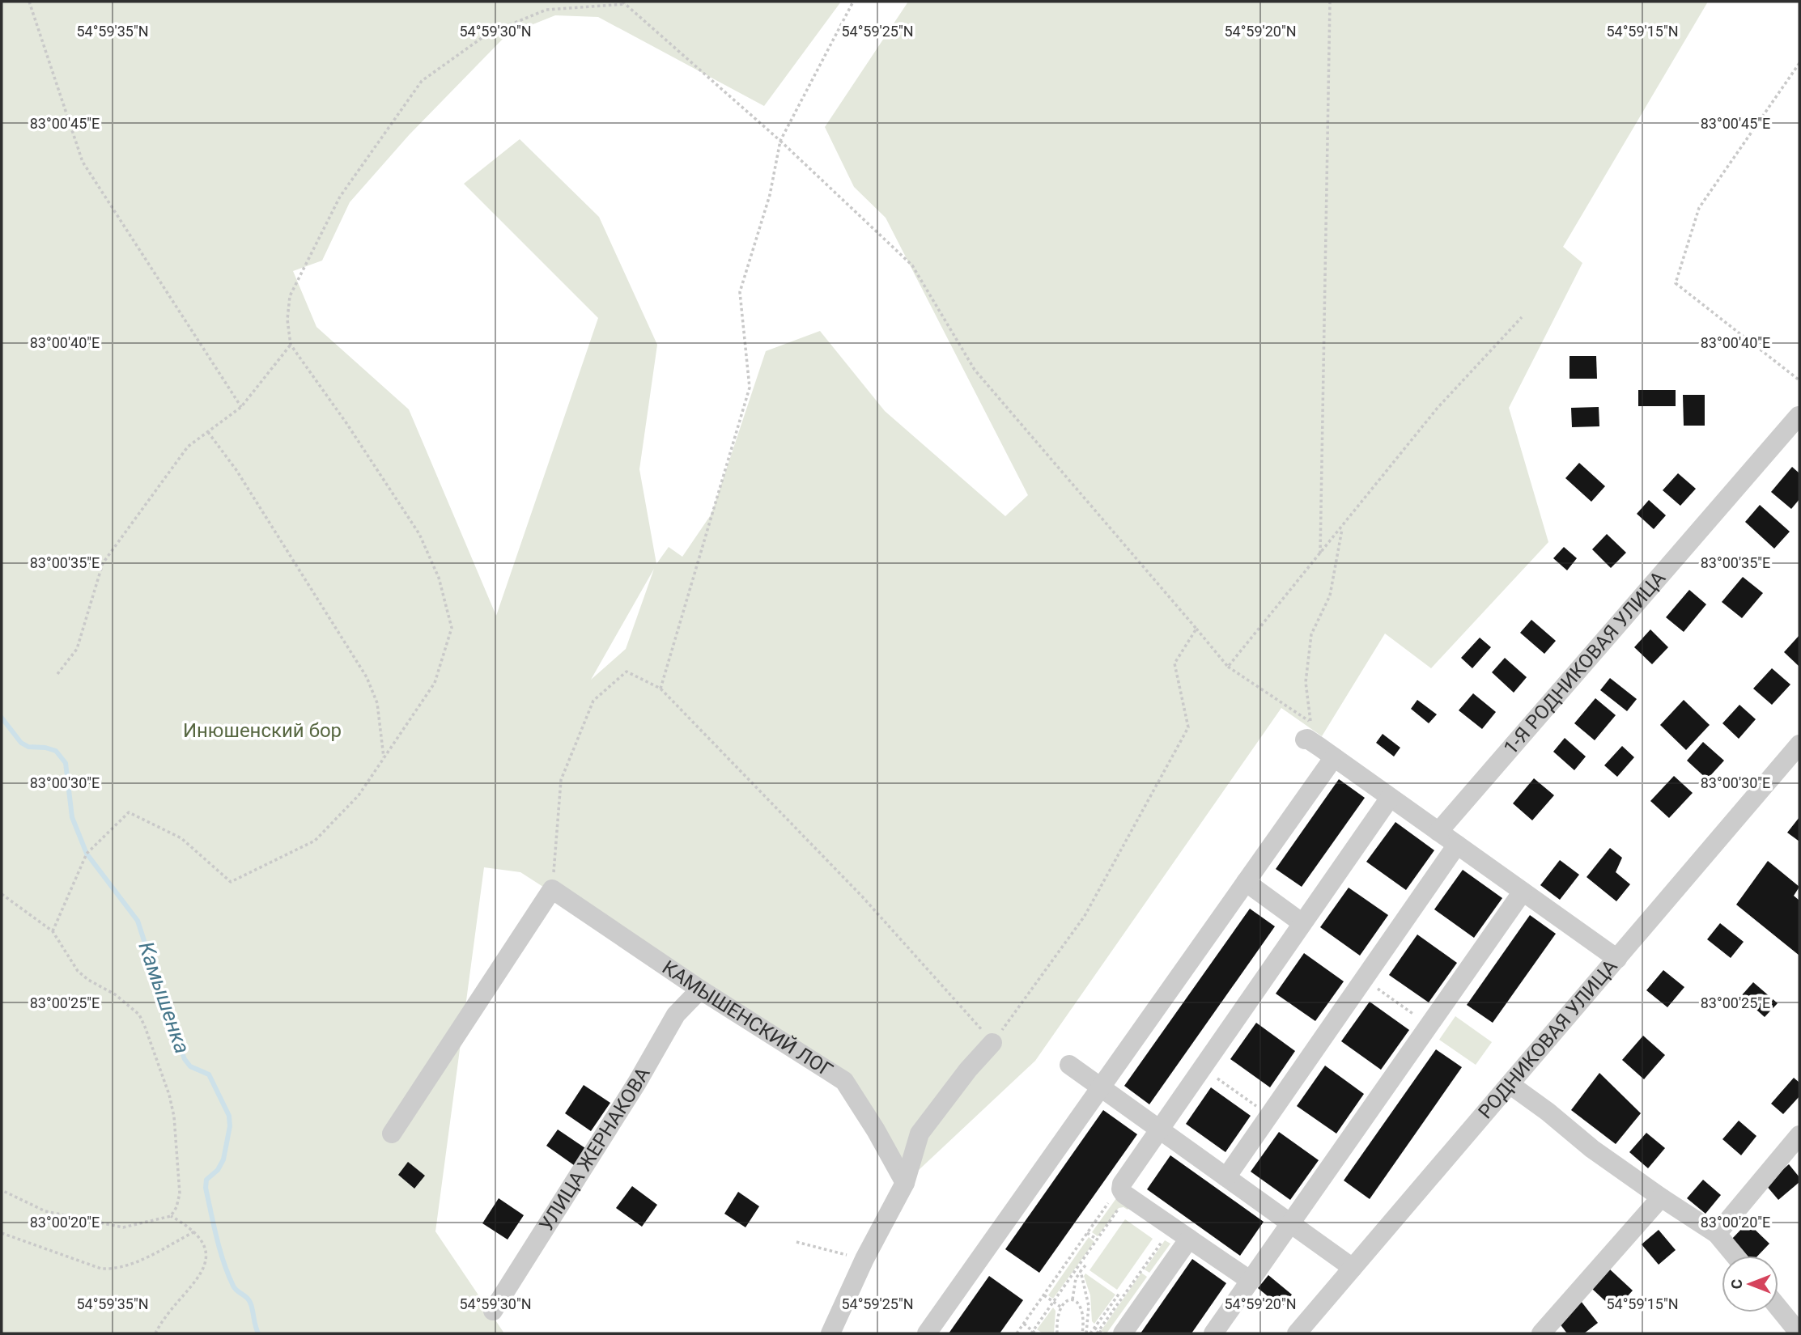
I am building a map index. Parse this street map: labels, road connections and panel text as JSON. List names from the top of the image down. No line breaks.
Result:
{"streets":{"street":["1-Я РОДНИКОВАЯ УЛИЦА","КАМЫШЕНСКИЙ ЛОГ","РОДНИКОВАЯ УЛИЦА","УЛИЦА ЖЕРНАКОВА"]},"crossings":[["КАМЫШЕНСКИЙ ЛОГ","УЛИЦА ЖЕРНАКОВА"]],"water":["Камышенка"],"parks":["Инюшенский бор"],"north":"left","coordinates":["54°59'35\"N","54°59'30\"N","54°59'25\"N","54°59'20\"N","54°59'15\"N","83°00'45\"E","83°00'40\"E","83°00'35\"E","83°00'30\"E","83°00'25\"E","83°00'20\"E"]}
